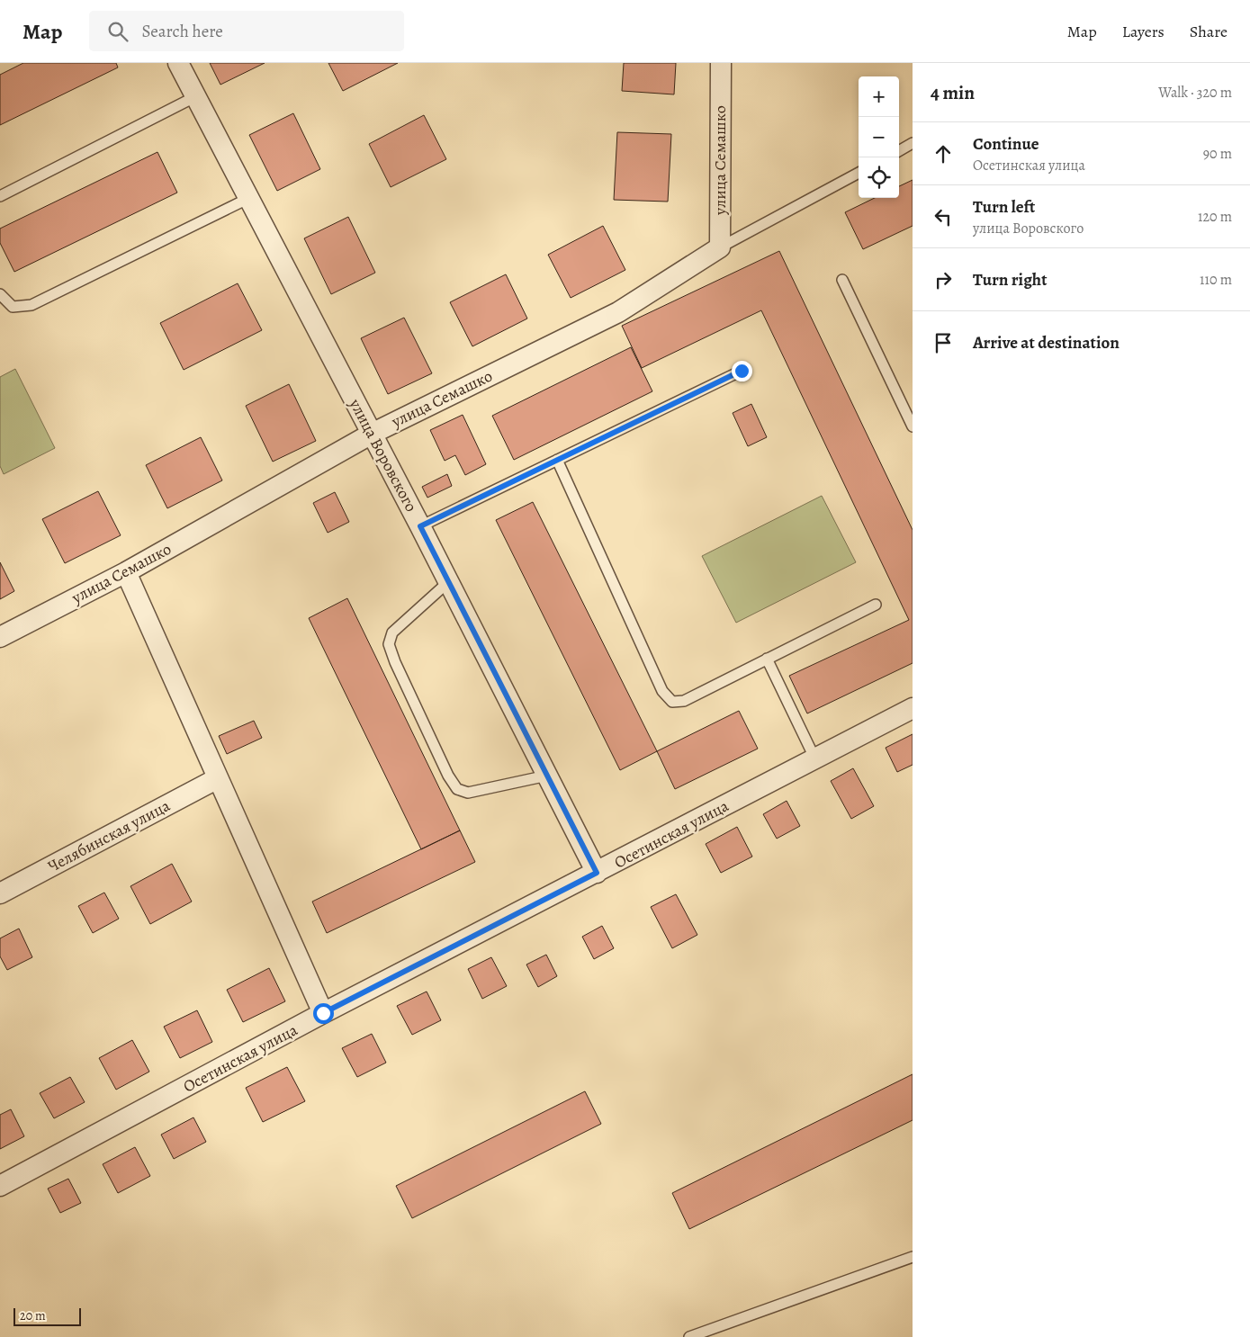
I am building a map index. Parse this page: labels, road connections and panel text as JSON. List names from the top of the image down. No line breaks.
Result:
{"streets":{"street":["улица Семашко","улица Воровского","Осетинская улица","Челябинская улица"]},"crossings":[["улица Семашко","улица Воровского"],["улица Воровского","Осетинская улица"]],"scale_bar":"20 m","page":{"header":"Map","search":"Search here","nav":["Map","Layers","Share"],"heading":["4 min","Walk · 320 m"],"map_buttons":["+","−"],"list":[["Continue","Осетинская улица","90 m"],["Turn left","улица Воровского","120 m"],["Turn right","110 m"],"Arrive at destination"],"scale":"20 m"}}
